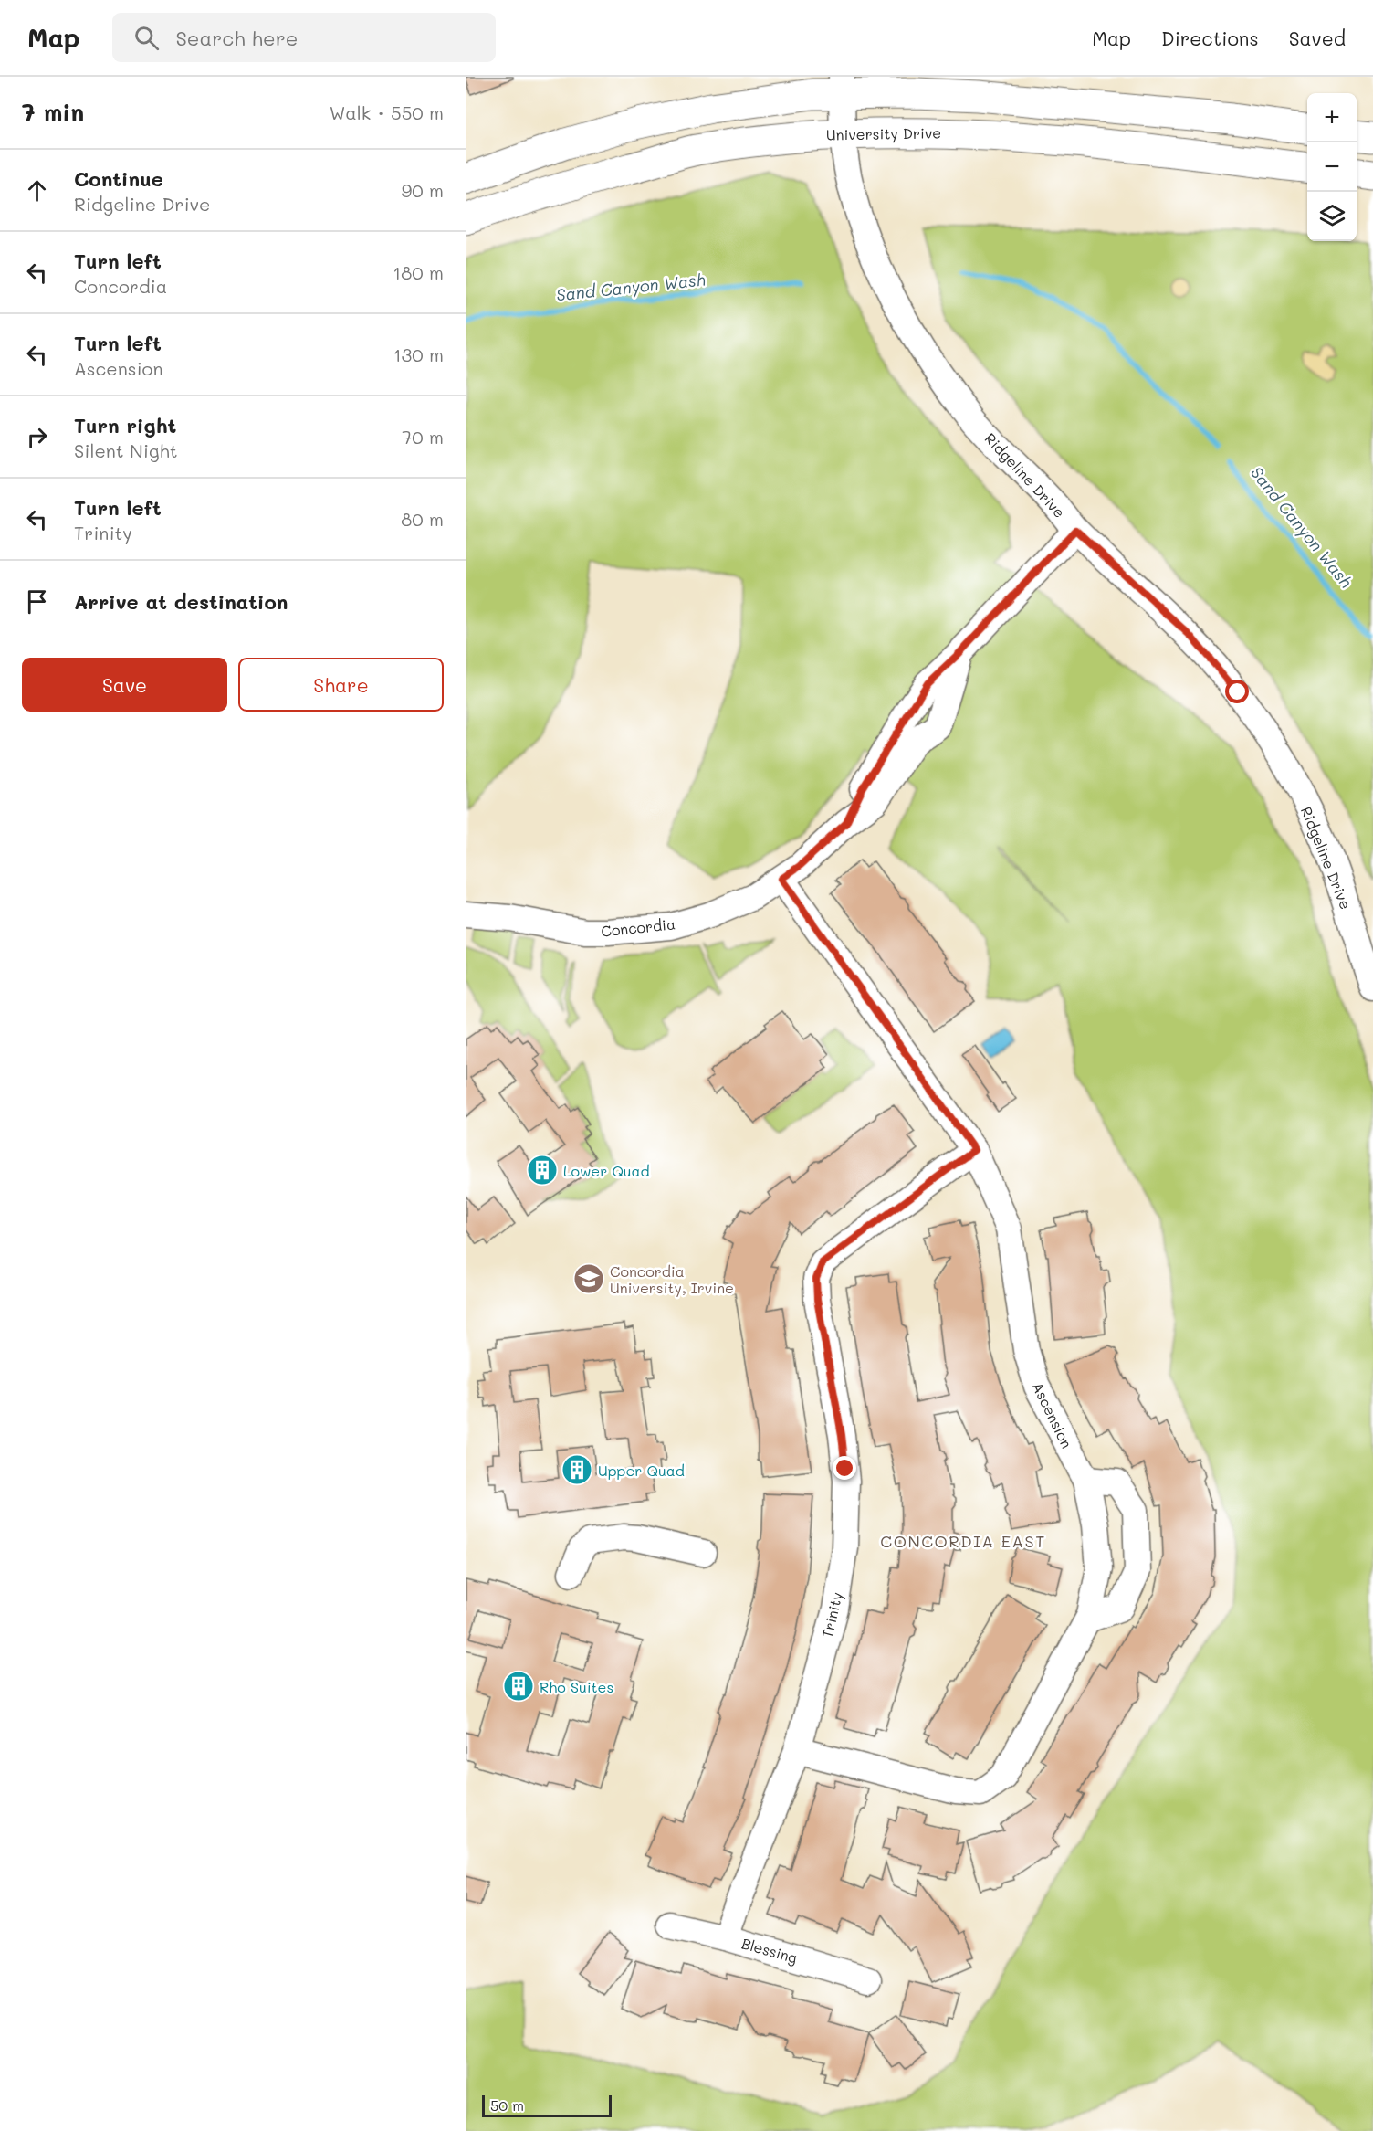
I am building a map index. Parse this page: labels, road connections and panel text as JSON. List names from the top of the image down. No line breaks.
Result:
{"streets":{"main road":["University Drive"],"street":["Ridgeline Drive","Concordia","Ascension","Trinity","Blessing"]},"crossings":[["University Drive","Ridgeline Drive"],["Ridgeline Drive","Concordia"],["Concordia","Ascension"],["Ascension","Trinity"],["Trinity","Blessing"]],"districts":["CONCORDIA EAST"],"water":["Sand Canyon Wash"],"places":{"building":["Lower Quad","Upper Quad","Rho Suites"],"school or university":["Concordia University, Irvine"]},"scale_bar":"50 m","page":{"header":"Map","search":"Search here","nav":["Map","Directions","Saved"],"heading":["7 min","Walk · 550 m"],"map_buttons":["+","−"],"list":[["Continue","Ridgeline Drive","90 m"],["Turn left","Concordia","180 m"],["Turn left","Ascension","130 m"],["Turn right","Silent Night","70 m"],["Turn left","Trinity","80 m"],"Arrive at destination"],"buttons":["Save","Share"],"scale":"50 m"}}
